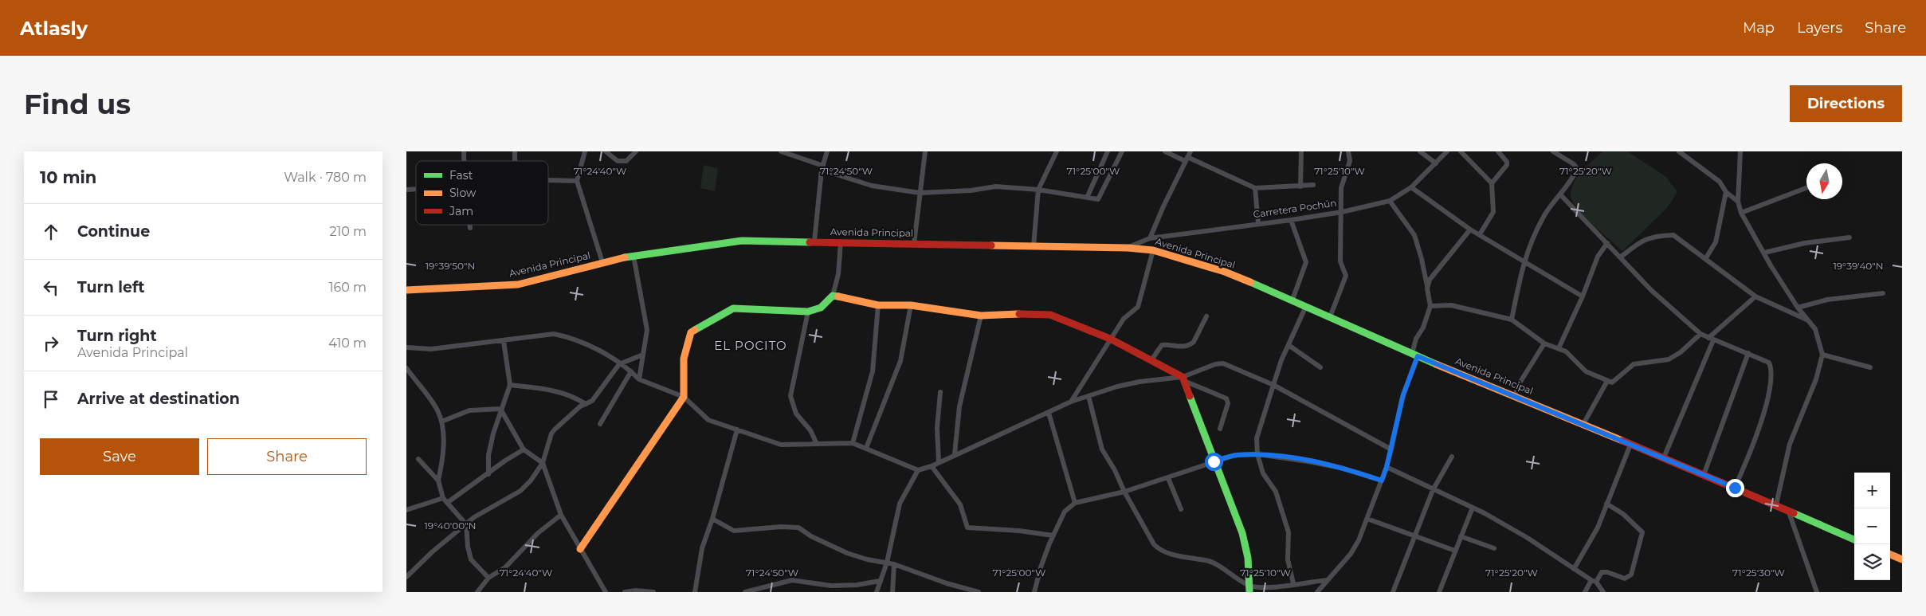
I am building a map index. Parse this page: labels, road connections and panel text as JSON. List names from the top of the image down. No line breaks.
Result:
{"streets":{"main road":["Avenida Principal"],"street":["Carretera Pochún"]},"crossings":[["Carretera Pochún","Avenida Principal"]],"districts":["EL POCITO"],"legend":["Fast","Slow","Jam"],"north":"bottom","page":{"header":"Atlasly","nav":["Map","Layers","Share"],"buttons":["Directions",["Save","Share"]],"title":"Find us","heading":["10 min","Walk · 780 m"],"list":[["Continue","210 m"],["Turn left","160 m"],["Turn right","Avenida Principal","410 m"],"Arrive at destination"],"map_buttons":["+","−"]},"coordinates":["71°24'40\"W","71°24'50\"W","71°25'00\"W","71°25'10\"W","71°25'20\"W","19°39'50\"N","19°39'40\"N","19°40'00\"N","71°25'30\"W"]}
